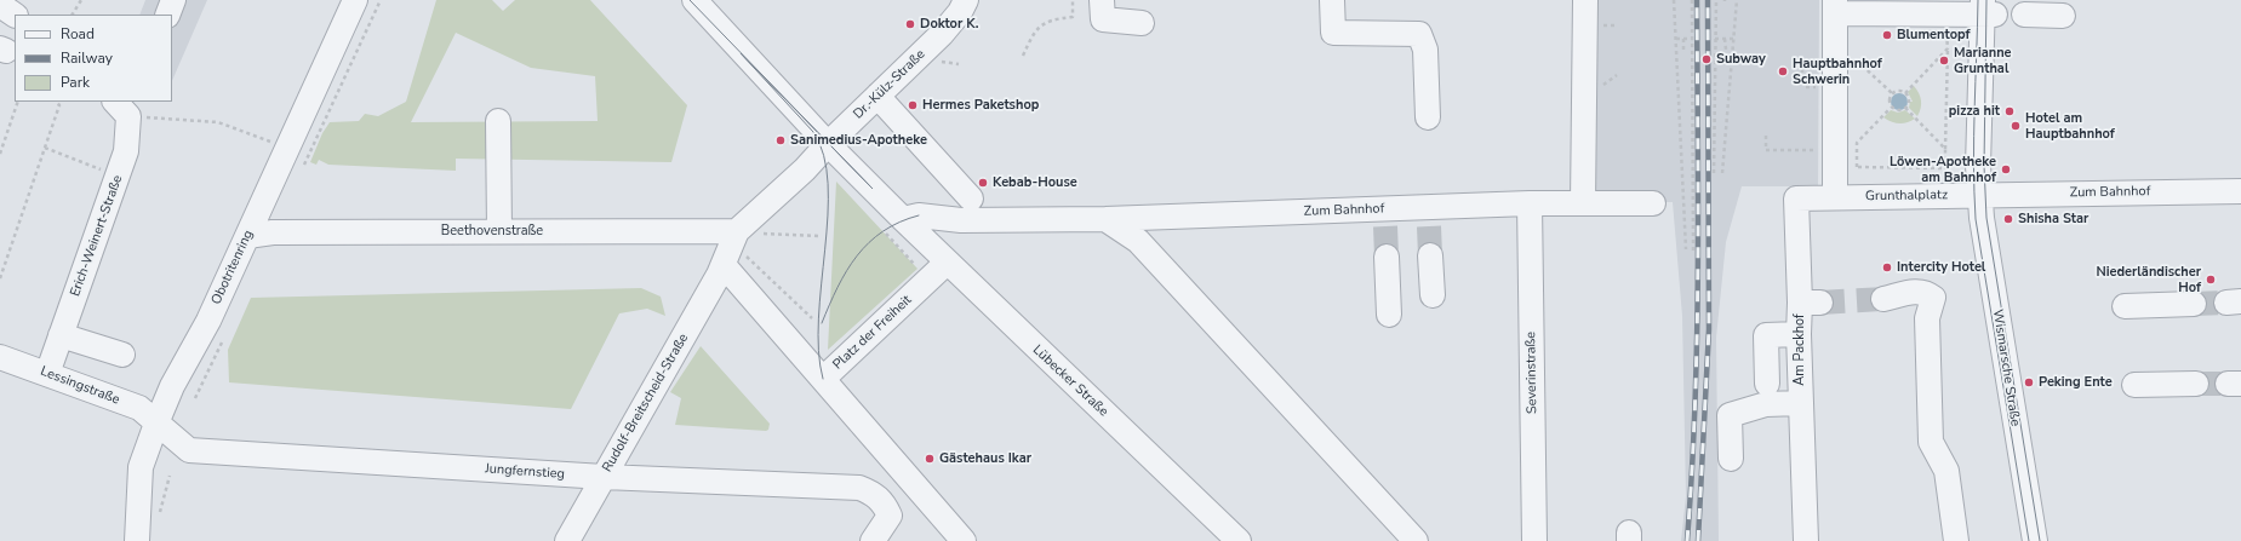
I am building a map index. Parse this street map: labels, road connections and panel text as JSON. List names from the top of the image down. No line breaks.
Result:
{"streets":{"street":["Dr.-Külz-Straße","Zum Bahnhof","Grunthalplatz","Beethovenstraße","Erich-Weinert-Straße","Obotritenring","Platz der Freiheit","Am Packhof","Wismarsche Straße","Severinstraße","Lübecker Straße","Lessingstraße","Rudolf-Breitscheid-Straße","Jungfernstieg"]},"crossings":[["Dr.-Külz-Straße","Lübecker Straße"],["Zum Bahnhof","Grunthalplatz"],["Zum Bahnhof","Wismarsche Straße"],["Zum Bahnhof","Severinstraße"],["Zum Bahnhof","Lübecker Straße"],["Grunthalplatz","Am Packhof"],["Grunthalplatz","Wismarsche Straße"],["Beethovenstraße","Obotritenring"],["Beethovenstraße","Rudolf-Breitscheid-Straße"],["Erich-Weinert-Straße","Lessingstraße"],["Obotritenring","Lessingstraße"],["Obotritenring","Jungfernstieg"],["Platz der Freiheit","Lübecker Straße"],["Platz der Freiheit","Rudolf-Breitscheid-Straße"],["Lessingstraße","Jungfernstieg"],["Rudolf-Breitscheid-Straße","Jungfernstieg"]],"places":["Doktor K.","Blumentopf","Subway","Marianne Grunthal","Hauptbahnhof Schwerin","Hermes Paketshop","pizza hit","Hotel am Hauptbahnhof","Sanimedius-Apotheke","Löwen-Apotheke am Bahnhof","Kebab-House","Shisha Star","Intercity Hotel","Niederländischer Hof","Peking Ente","Gästehaus Ikar"],"legend":["Road","Railway","Park"]}
